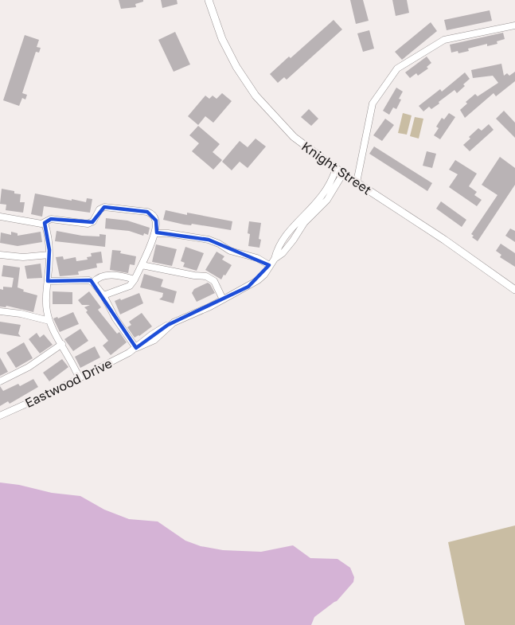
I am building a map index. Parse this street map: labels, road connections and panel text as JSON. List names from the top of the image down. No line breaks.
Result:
{"streets":{"street":["Knight Street","Eastwood Drive"]},"crossings":[["Knight Street","Eastwood Drive"]]}
